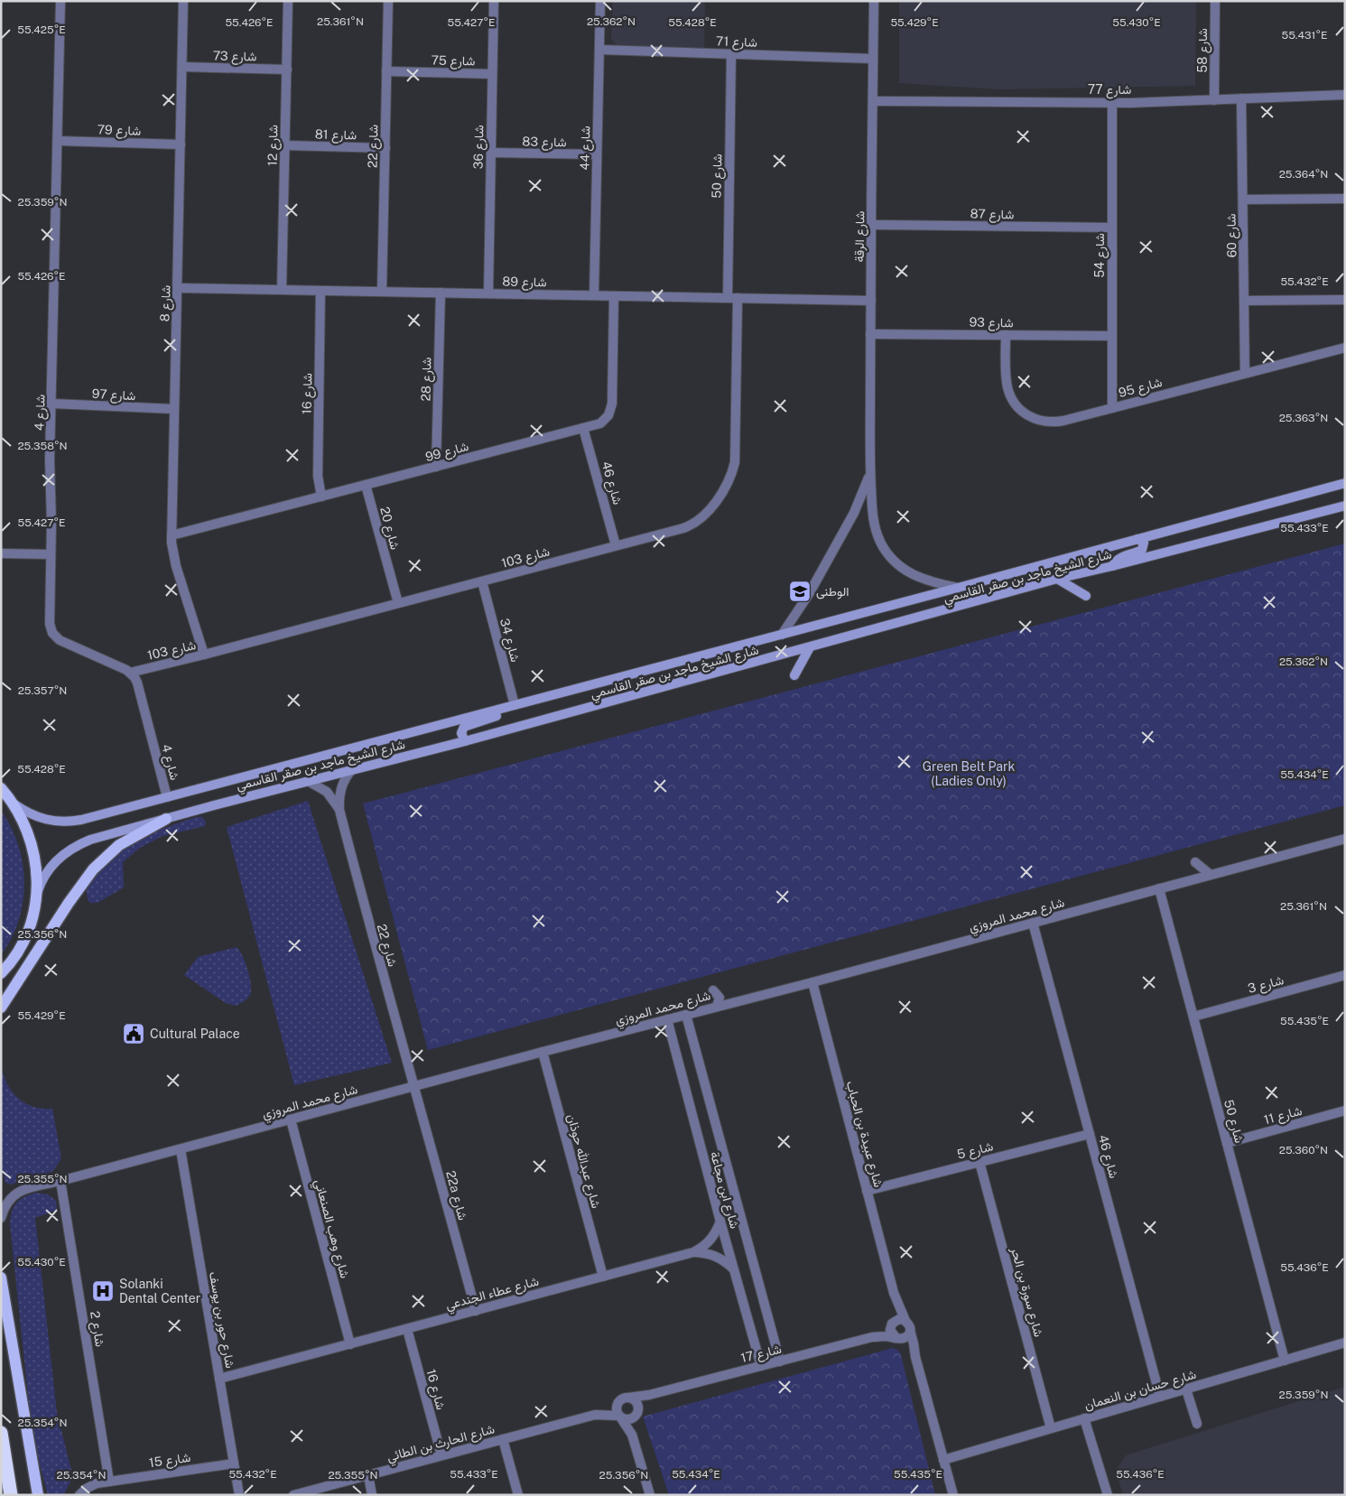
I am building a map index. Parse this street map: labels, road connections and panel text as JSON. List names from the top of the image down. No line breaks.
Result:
{"streets":{"main road":["شارع الشيخ ماجد بن صقر القاسمي"],"street":["شارع 71","شارع 58","شارع 73","شارع 75","شارع 77","شارع 79","شارع 81","شارع 83","شارع 12","شارع 22","شارع 36","شارع 44","شارع 50","شارع 87","شارع 60","شارع الرقة","شارع 54","شارع 89","شارع 8","شارع 93","شارع 28","شارع 95","شارع 16","شارع 97","شارع 4","شارع 99","شارع 46","شارع 20","شارع 103","شارع 34","شارع محمد المروزي","شارع 3","شارع 11","شارع عبيدة بن الحباب","شارع 5","شارع عبدالله حوذان","شارع ابن مجاعة","22a شارع","شارع وهب الصنعاني","شارع سورة بن الحر","شارع عطاء الجندعي","شارع حور بن يوسف","شارع 2","شارع 17","شارع حسان بن النعمان","شارع الحارث بن الطائي","شارع 15"]},"crossings":[["شارع 71","شارع 44"],["شارع 71","شارع 50"],["شارع 71","شارع الرقة"],["شارع 58","شارع 77"],["شارع 73","شارع 12"],["شارع 73","شارع 8"],["شارع 75","شارع 22"],["شارع 75","شارع 36"],["شارع 77","شارع 60"],["شارع 77","شارع الرقة"],["شارع 77","شارع 54"],["شارع 79","شارع 8"],["شارع 79","شارع 4"],["شارع 81","شارع 12"],["شارع 81","شارع 22"],["شارع 83","شارع 36"],["شارع 83","شارع 44"],["شارع 12","شارع 89"],["شارع 22","شارع 89"],["شارع 22","شارع الشيخ ماجد بن صقر القاسمي"],["شارع 22","شارع محمد المروزي"],["شارع 22","22a شارع"],["شارع 36","شارع 89"],["شارع 44","شارع 89"],["شارع 50","شارع 89"],["شارع 50","شارع محمد المروزي"],["شارع 50","شارع 3"],["شارع 50","شارع 11"],["شارع 50","شارع حسان بن النعمان"],["شارع 87","شارع الرقة"],["شارع 87","شارع 54"],["شارع 60","شارع 95"],["شارع الرقة","شارع 89"],["شارع الرقة","شارع 93"],["شارع الرقة","شارع الشيخ ماجد بن صقر القاسمي"],["شارع 54","شارع 93"],["شارع 54","شارع 95"],["شارع 89","شارع 8"],["شارع 89","شارع 28"],["شارع 89","شارع 16"],["شارع 89","شارع 99"],["شارع 89","شارع 103"],["شارع 8","شارع 97"],["شارع 8","شارع 99"],["شارع 8","شارع 103"],["شارع 93","شارع 95"],["شارع 28","شارع 99"],["شارع 16","شارع 99"],["شارع 16","شارع عطاء الجندعي"],["شارع 16","شارع الحارث بن الطائي"],["شارع 97","شارع 4"],["شارع 4","شارع 103"],["شارع 4","شارع الشيخ ماجد بن صقر القاسمي"],["شارع 99","شارع 46"],["شارع 99","شارع 20"],["شارع 46","شارع 103"],["شارع 46","شارع محمد المروزي"],["شارع 46","شارع 5"],["شارع 46","شارع حسان بن النعمان"],["شارع 20","شارع 103"],["شارع 103","شارع 34"],["شارع الشيخ ماجد بن صقر القاسمي","شارع 34"],["شارع محمد المروزي","شارع عبيدة بن الحباب"],["شارع محمد المروزي","شارع عبدالله حوذان"],["شارع محمد المروزي","شارع ابن مجاعة"],["شارع محمد المروزي","22a شارع"],["شارع محمد المروزي","شارع وهب الصنعاني"],["شارع محمد المروزي","شارع حور بن يوسف"],["شارع محمد المروزي","شارع 2"],["شارع عبيدة بن الحباب","شارع 5"],["شارع عبيدة بن الحباب","شارع 17"],["شارع 5","شارع سورة بن الحر"],["شارع عبدالله حوذان","شارع عطاء الجندعي"],["شارع ابن مجاعة","شارع عطاء الجندعي"],["شارع ابن مجاعة","شارع 17"],["22a شارع","شارع عطاء الجندعي"],["شارع وهب الصنعاني","شارع عطاء الجندعي"],["شارع سورة بن الحر","شارع حسان بن النعمان"],["شارع عطاء الجندعي","شارع حور بن يوسف"],["شارع حور بن يوسف","شارع 15"],["شارع 2","شارع 15"],["شارع 17","شارع الحارث بن الطائي"]],"parks":["Green Belt Park (Ladies Only)"],"places":{"school or university":["الوطنی"],"public building":["Cultural Palace"],"hospital":["Solanki Dental Center"]},"coordinates":["25.361°N","25.362°N","55.426°E","55.427°E","55.428°E","55.429°E","55.430°E","55.425°E","55.431°E","25.364°N","25.359°N","55.432°E","25.363°N","25.358°N","55.433°E","25.357°N","55.434°E","25.356°N","55.435°E","25.360°N","25.355°N","55.436°E","25.354°N"]}
